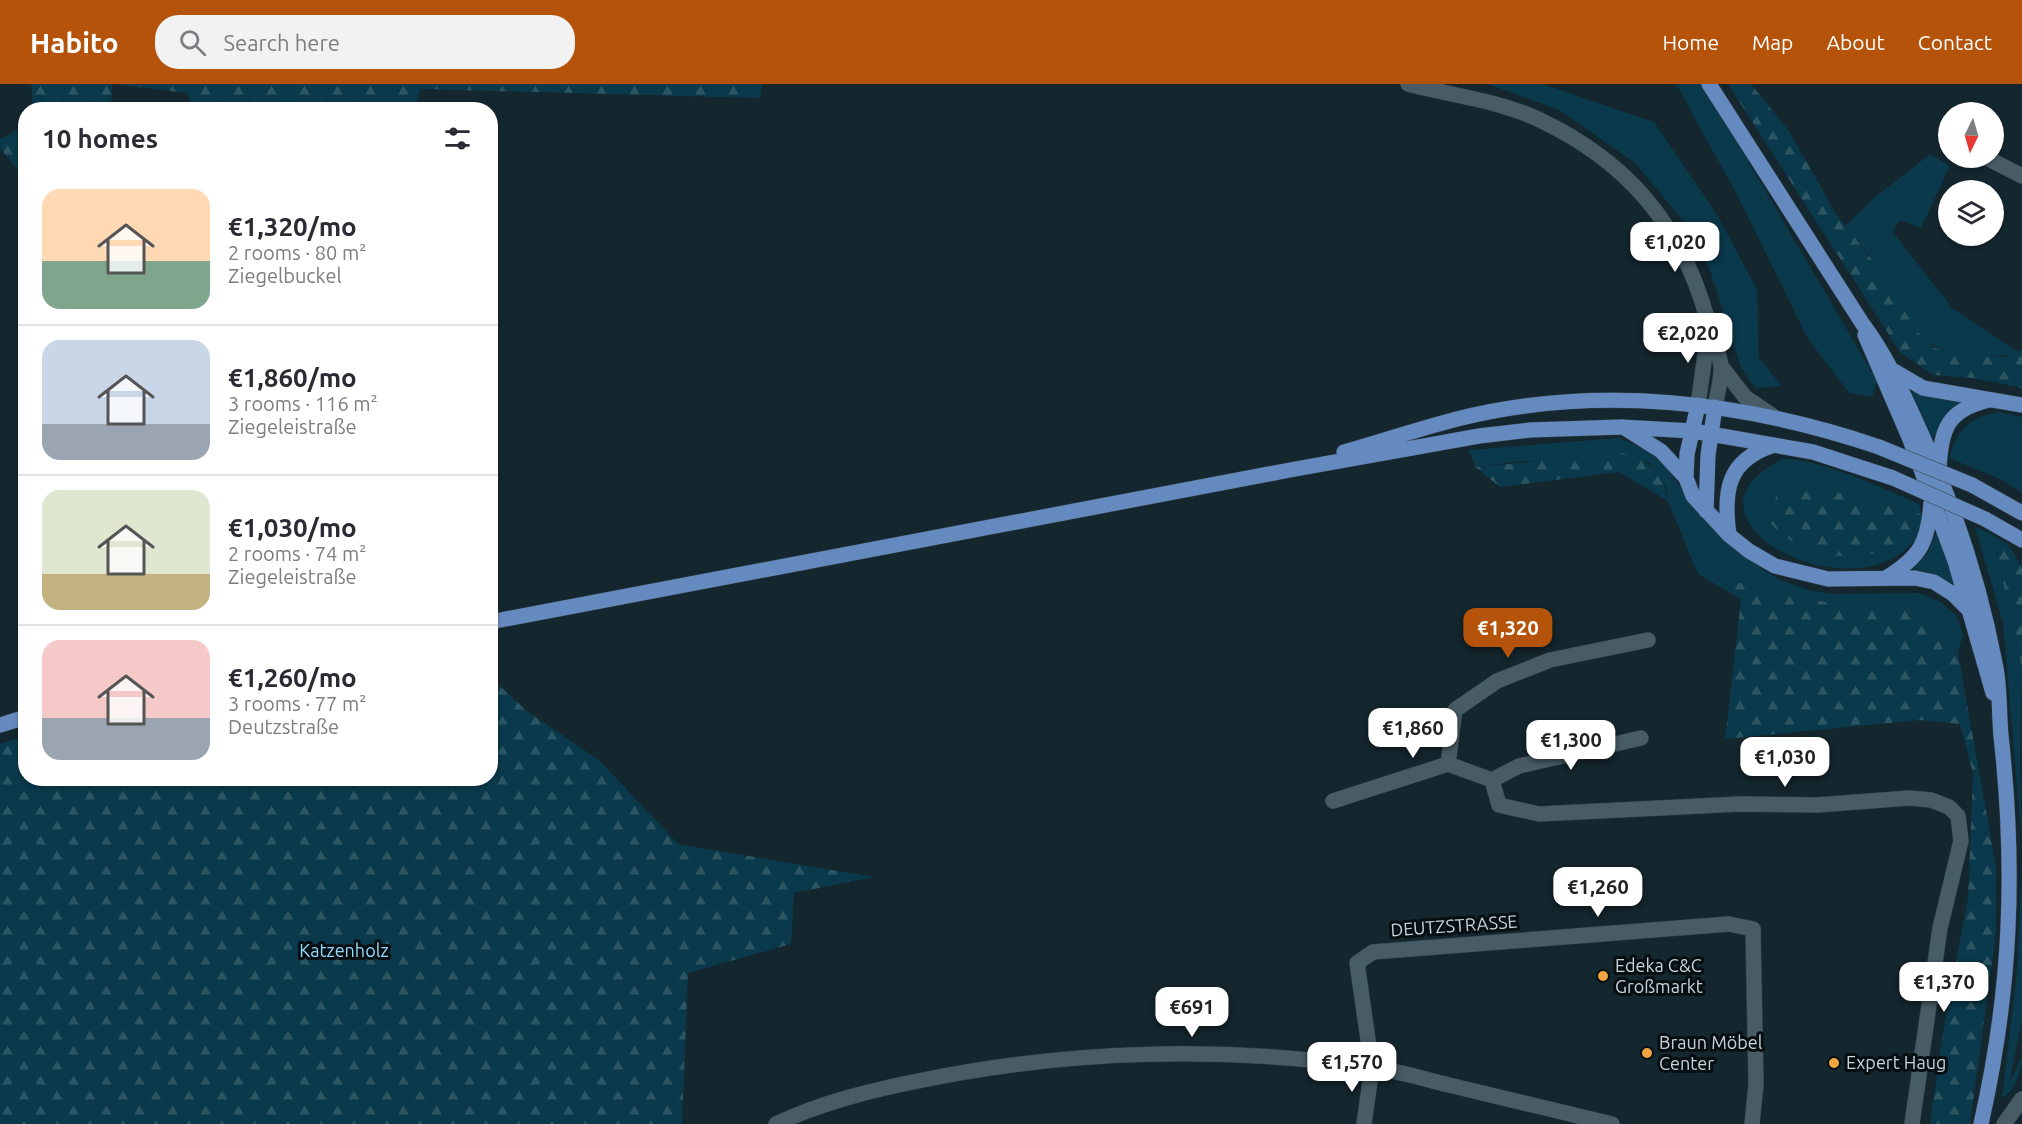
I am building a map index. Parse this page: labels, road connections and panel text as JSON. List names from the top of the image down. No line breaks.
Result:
{"streets":{"street":["DEUTZSTRASSE"]},"parks":["Katzenholz"],"places":["Edeka C&C Großmarkt","Braun Möbel Center","Expert Haug"],"north":"bottom","page":{"header":"Habito","search":"Search here","nav":["Home","Map","About","Contact"],"heading":"10 homes","list":[{"name":"€1,320/mo","note":"2 rooms · 80 m² · Ziegelbuckel"},{"name":"€1,860/mo","note":"3 rooms · 116 m² · Ziegeleistraße"},{"name":"€1,030/mo","note":"2 rooms · 74 m² · Ziegeleistraße"},{"name":"€1,260/mo","note":"3 rooms · 77 m² · Deutzstraße"}],"price":["€1,020","€2,020","€1,320","€1,860","€1,300","€1,030","€1,260","€1,370","€691","€1,570"]}}
